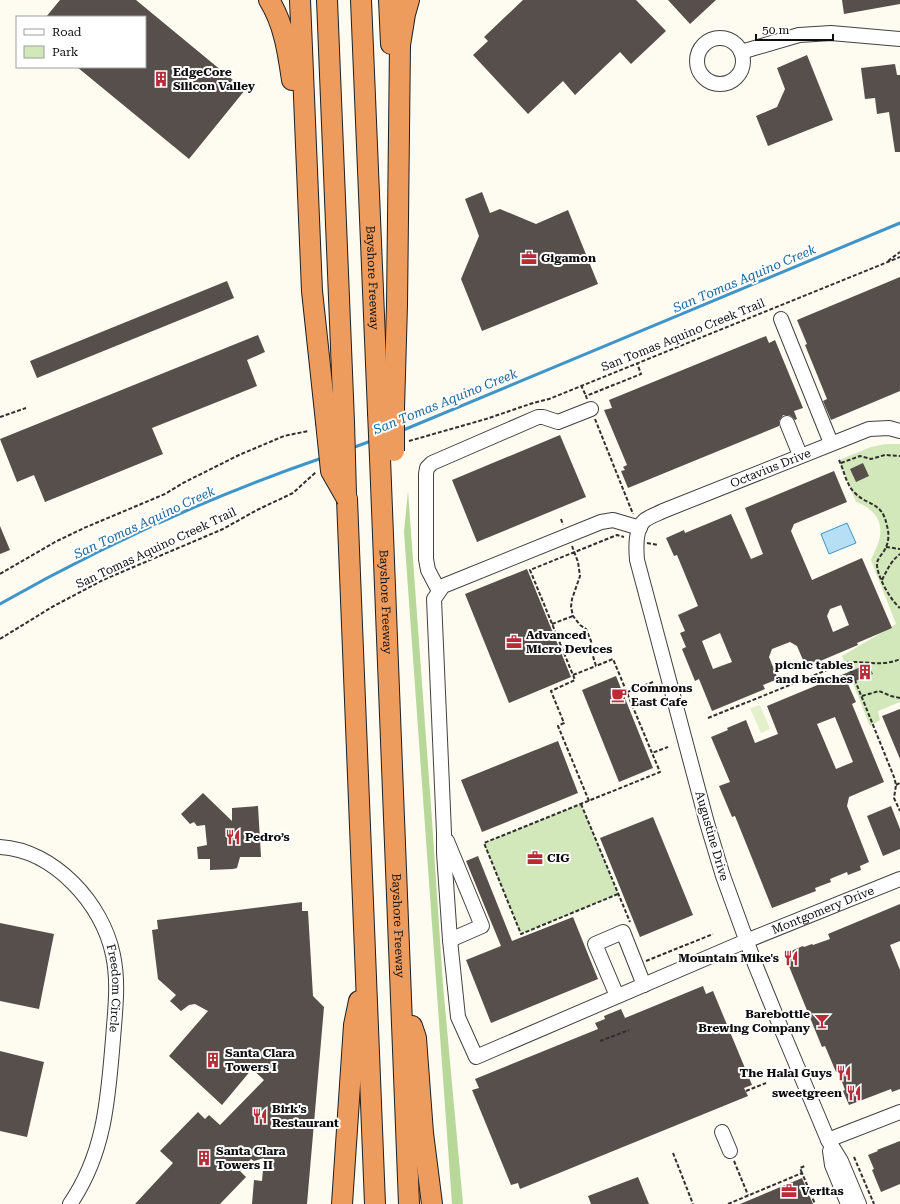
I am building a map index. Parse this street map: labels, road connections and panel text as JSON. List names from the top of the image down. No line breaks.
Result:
{"streets":{"highway":["Bayshore Freeway"],"street":["Octavius Drive","Augustine Drive","Montgomery Drive","Freedom Circle"],"path":["San Tomas Aquino Creek Trail"]},"crossings":[["Octavius Drive","Augustine Drive"],["Augustine Drive","Montgomery Drive"]],"water":["San Tomas Aquino Creek"],"places":{"building":["EdgeCore Silicon Valley","picnic tables and benches","Santa Clara Towers I","Santa Clara Towers II"],"office":["Gigamon","Advanced Micro Devices","CIG","Veritas"],"cafe":["Commons East Cafe"],"restaurant":["Pedro’s","Mountain Mike's","The Halal Guys","sweetgreen","Birk's Restaurant"],"bar":["Barebottle Brewing Company"]},"legend":["Road","Park"],"scale_bar":"50 m"}
